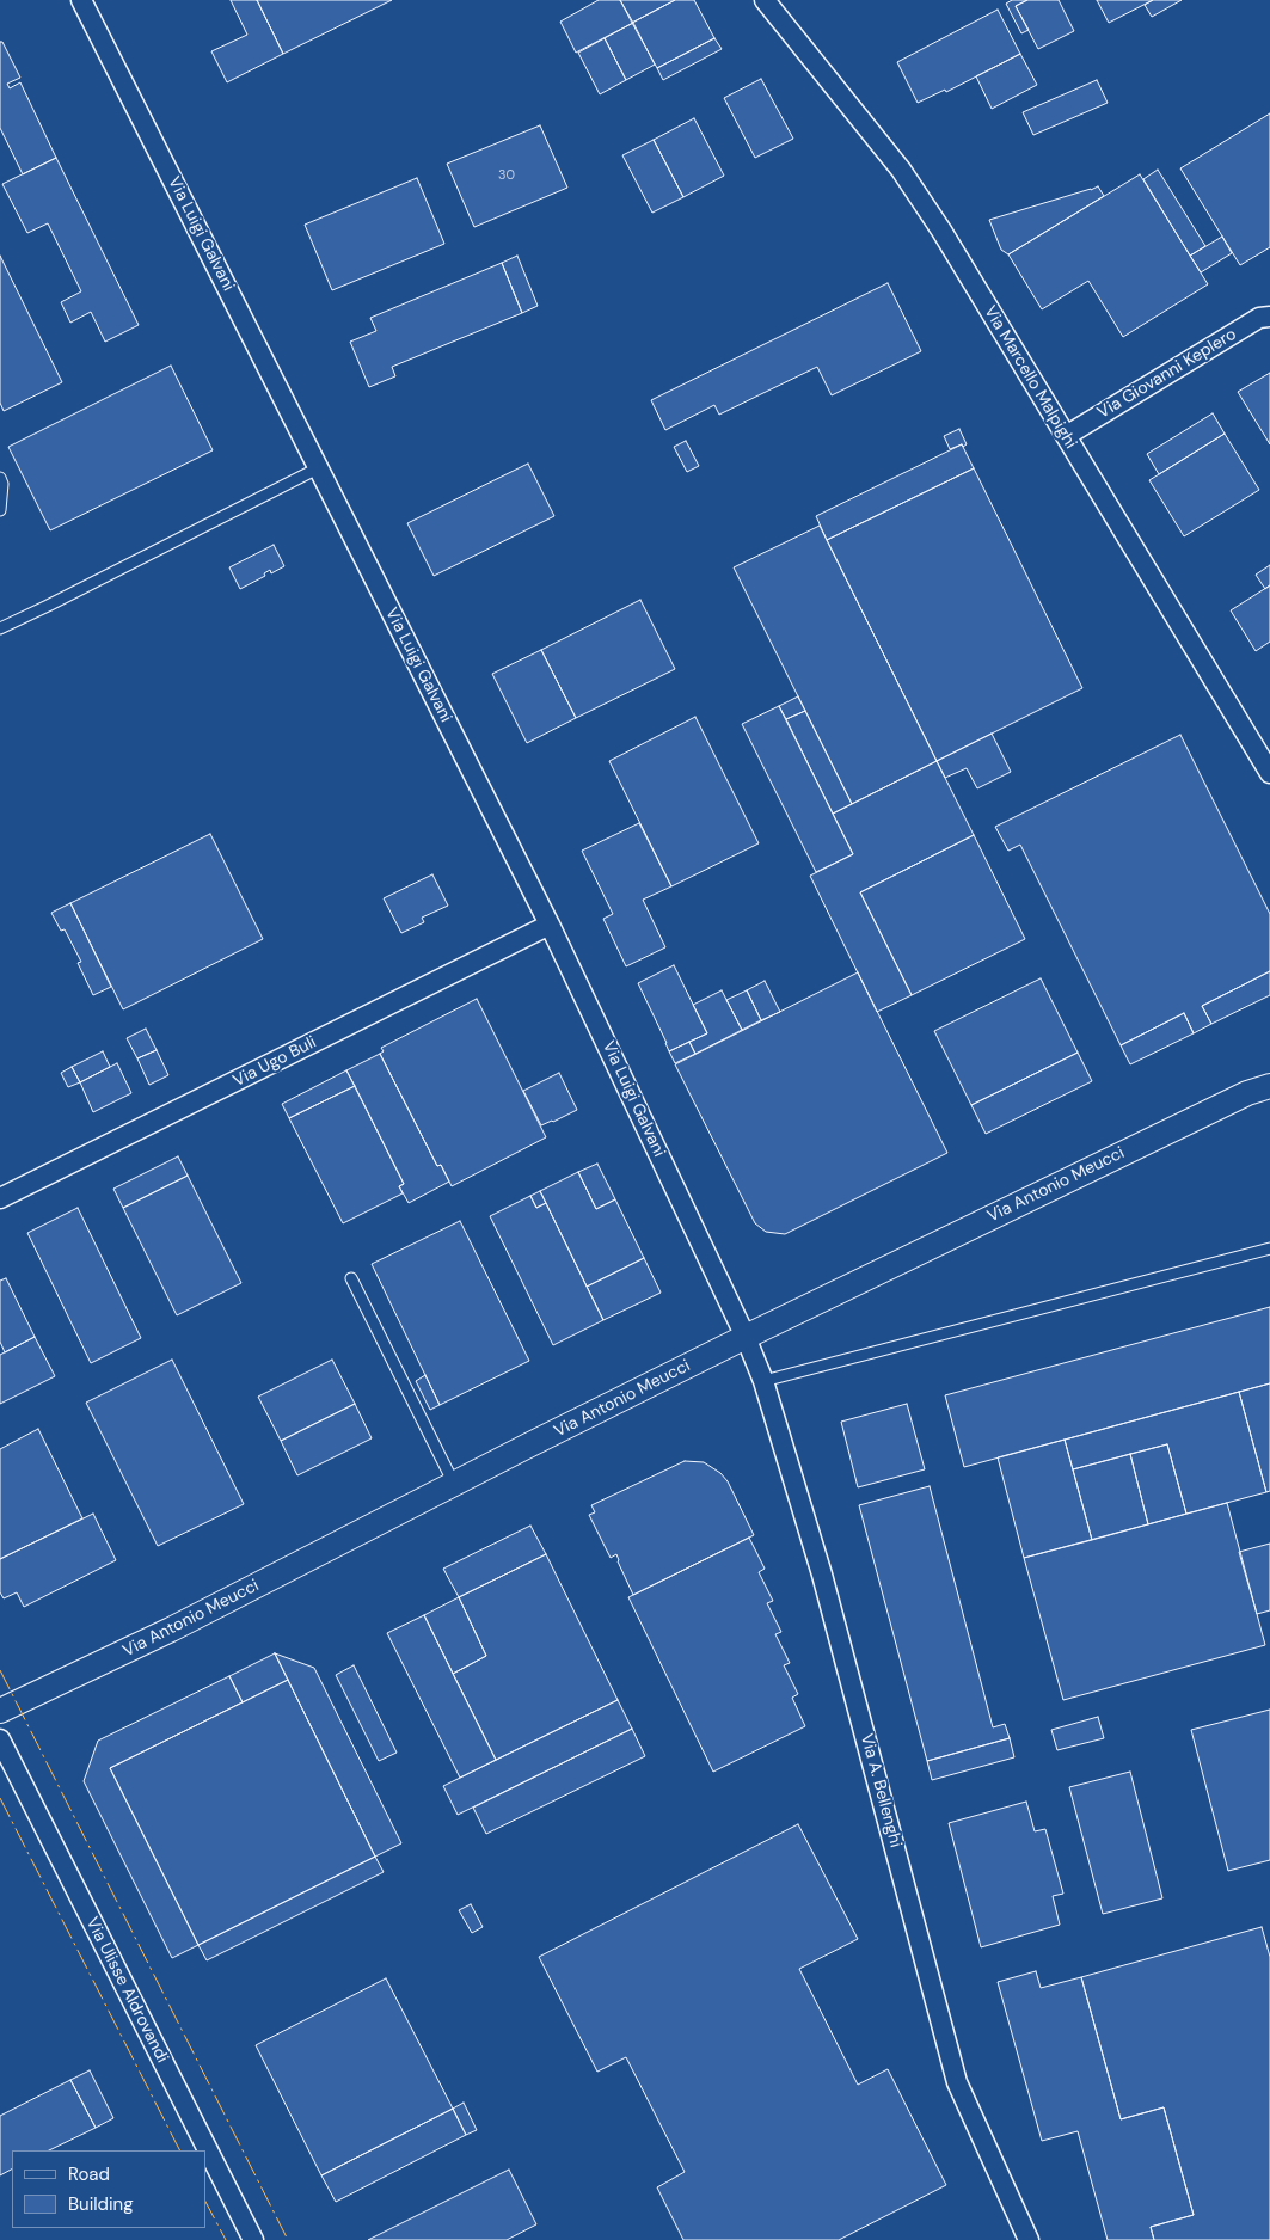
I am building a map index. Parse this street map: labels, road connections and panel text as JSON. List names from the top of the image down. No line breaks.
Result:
{"streets":{"street":["Via Luigi Galvani","Via Giovanni Keplero","Via Marcello Malpighi","Via Ugo Buli","Via Antonio Meucci","Via A. Bellenghi","Via Ulisse Aldrovandi"]},"crossings":[["Via Luigi Galvani","Via Ugo Buli"],["Via Luigi Galvani","Via Antonio Meucci"],["Via Luigi Galvani","Via A. Bellenghi"],["Via Giovanni Keplero","Via Marcello Malpighi"],["Via Antonio Meucci","Via A. Bellenghi"]],"house_numbers":["30"],"legend":["Road","Building"]}
